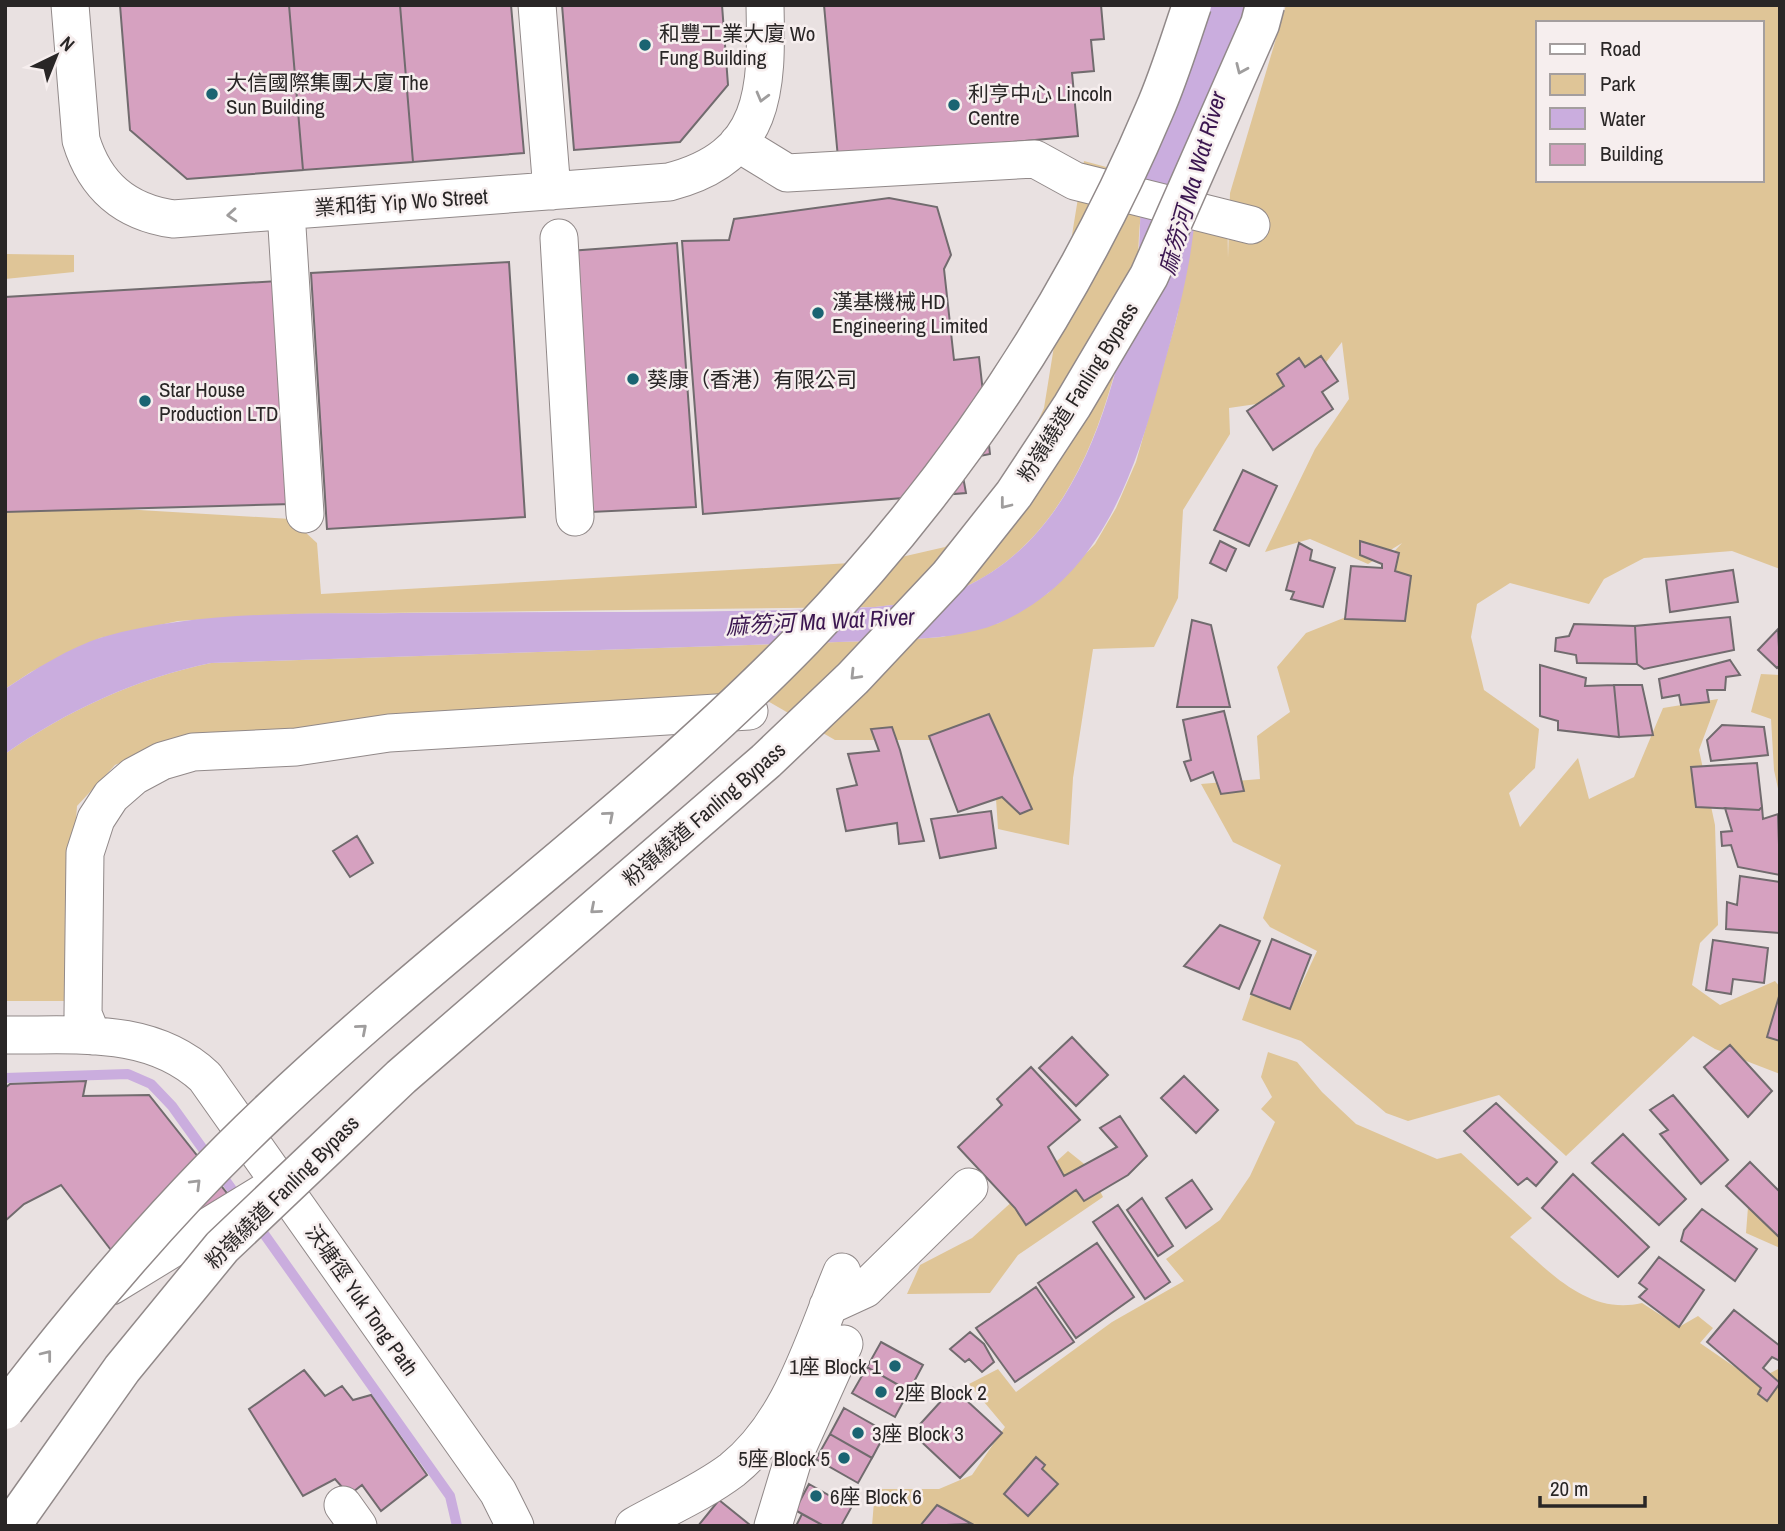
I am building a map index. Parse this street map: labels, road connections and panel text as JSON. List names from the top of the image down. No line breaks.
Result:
{"streets":{"highway":["粉嶺繞道 Fanling Bypass"],"street":["業和街 Yip Wo Street","沃塘徑 Yuk Tong Path"]},"water":["麻笏河 Ma Wat River"],"places":["和豐工業大廈 Wo Fung Building","大信國際集團大廈 The Sun Building","利亨中心 Lincoln Centre","漢基機械 HD Engineering Limited","葵康（香港）有限公司","Star House Production LTD","1座 Block 1","2座 Block 2","3座 Block 3","5座 Block 5","6座 Block 6"],"legend":["Road","Park","Water","Building"],"scale_bar":"20 m","north":"top right"}
